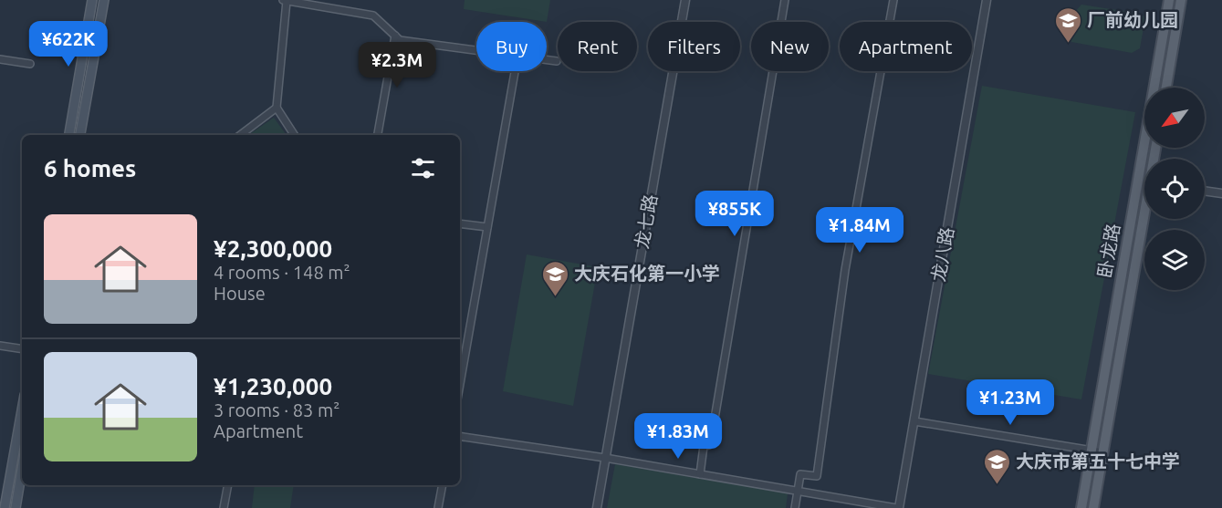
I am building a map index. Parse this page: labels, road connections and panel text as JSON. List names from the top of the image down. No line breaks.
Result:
{"streets":{"main road":["卧龙路"],"street":["龙七路","龙八路"]},"places":{"school or university":["厂前幼儿园","大庆石化第一小学","大庆市第五十七中学"]},"north":"bottom left","page":{"price":["¥622K","¥2.3M","¥855K","¥1.84M","¥1.23M","¥1.83M"],"chip":["Buy","Rent","Filters","New","Apartment"],"heading":"6 homes","list":[{"name":"¥2,300,000","note":"4 rooms · 148 m² · House"},{"name":"¥1,230,000","note":"3 rooms · 83 m² · Apartment"}]}}
